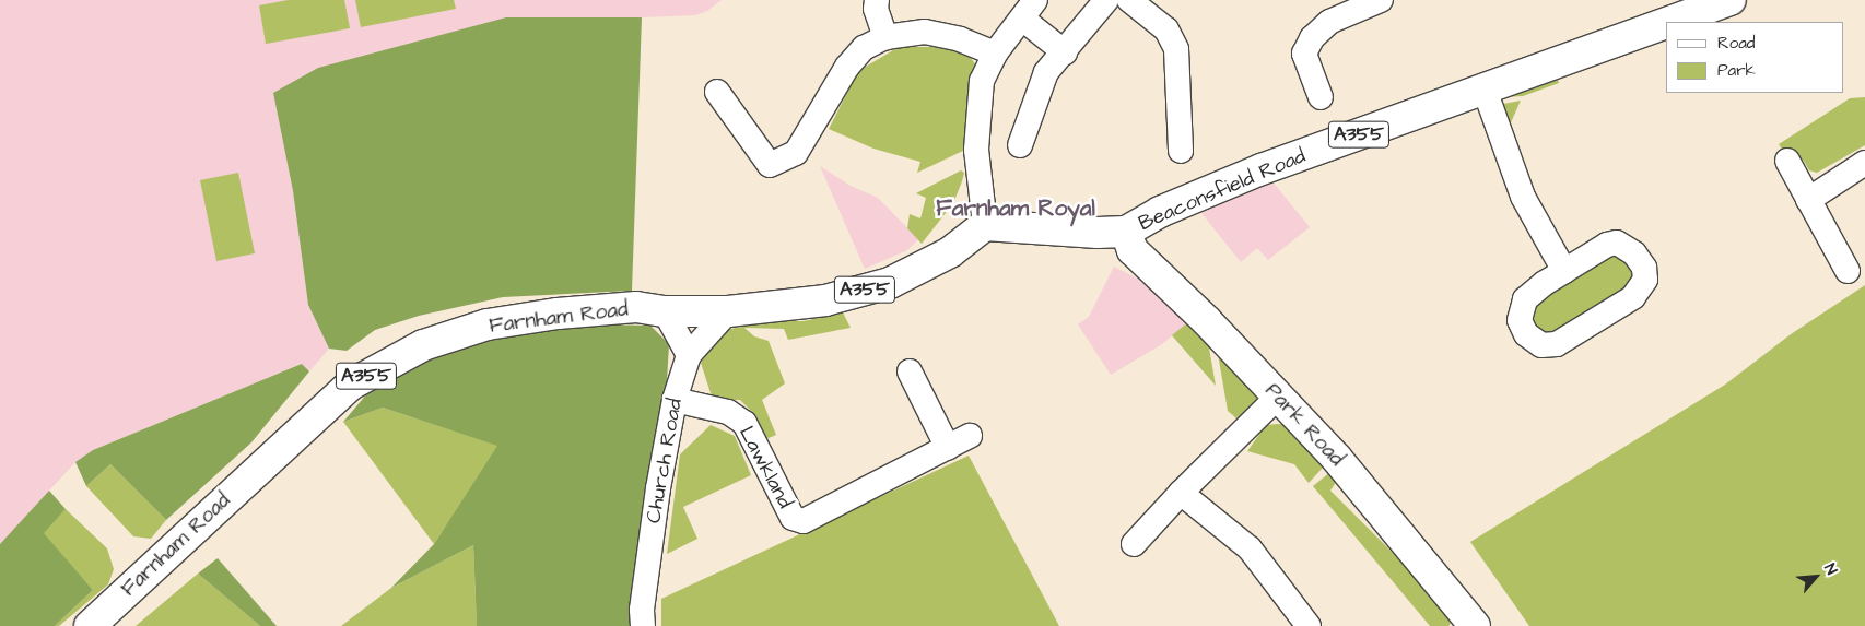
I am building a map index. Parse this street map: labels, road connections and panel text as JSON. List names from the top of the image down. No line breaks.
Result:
{"streets":{"main road":["A355","Beaconsfield Road","Farnham Road","Park Road"],"street":["Church Road","Lawkland"]},"crossings":[["Beaconsfield Road","Farnham Road"],["Beaconsfield Road","Park Road"],["Farnham Road","Church Road"],["Church Road","Lawkland"]],"districts":["Farnham Royal"],"legend":["Road","Park"],"north":"top right"}
